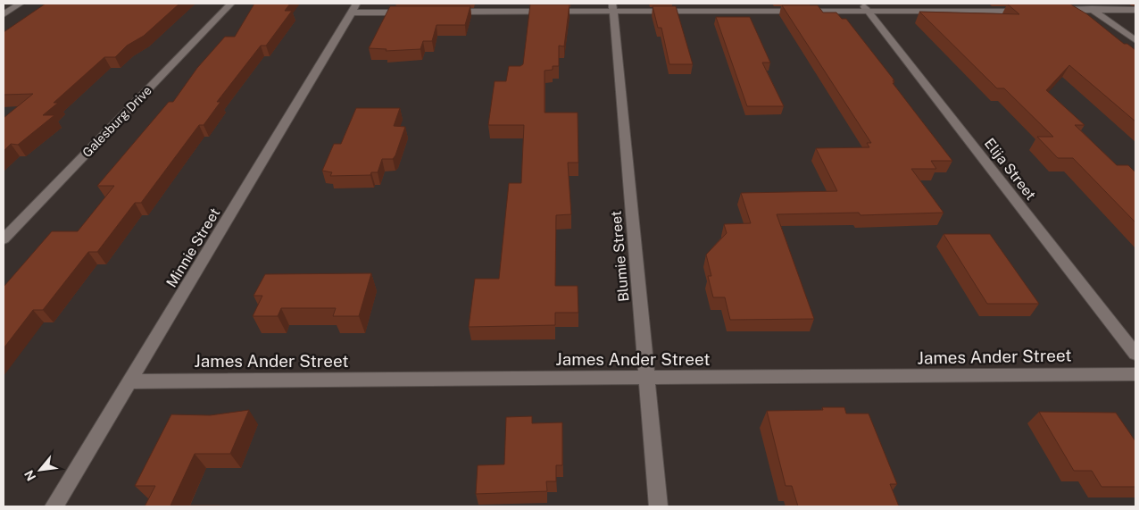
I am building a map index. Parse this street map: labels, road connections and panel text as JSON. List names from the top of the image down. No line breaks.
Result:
{"streets":{"street":["Galesburg Drive","Elija Street","Minnie Street","Blumie Street","James Ander Street"]},"crossings":[["Minnie Street","James Ander Street"],["Blumie Street","James Ander Street"]],"north":"bottom left"}
